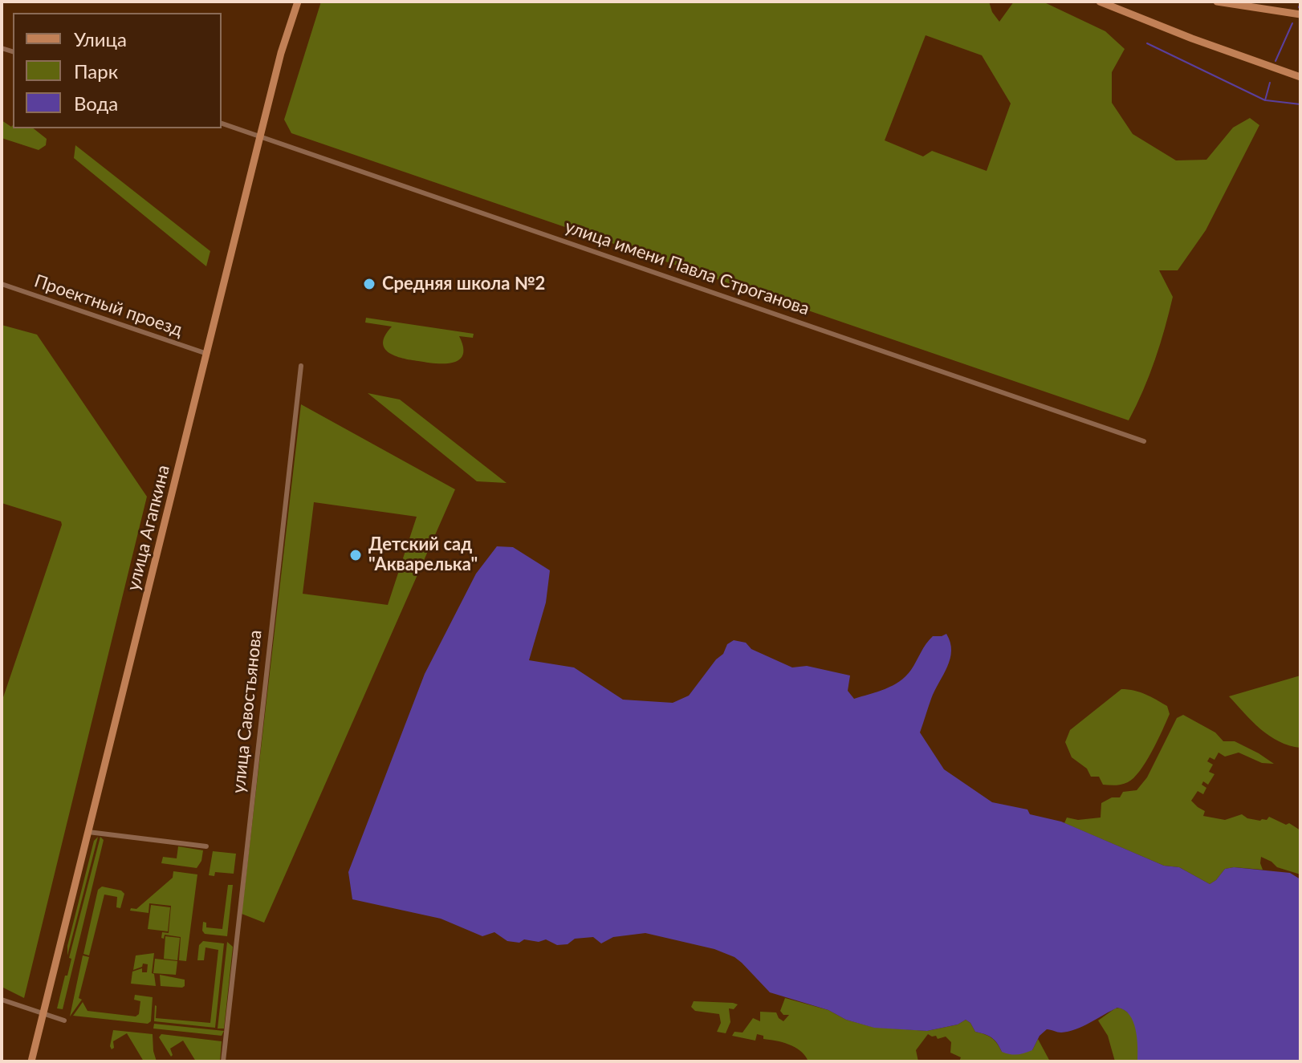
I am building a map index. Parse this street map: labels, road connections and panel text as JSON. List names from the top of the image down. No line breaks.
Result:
{"streets":{"main road":["улица Агапкина"],"street":["улица имени Павла Строганова","Проектный проезд","улица Савостьянова"]},"crossings":[["улица имени Павла Строганова","улица Агапкина"],["Проектный проезд","улица Агапкина"]],"places":["Средняя школа №2","Детский сад \"Акварелька\""],"legend":["Улица","Парк","Вода"]}
